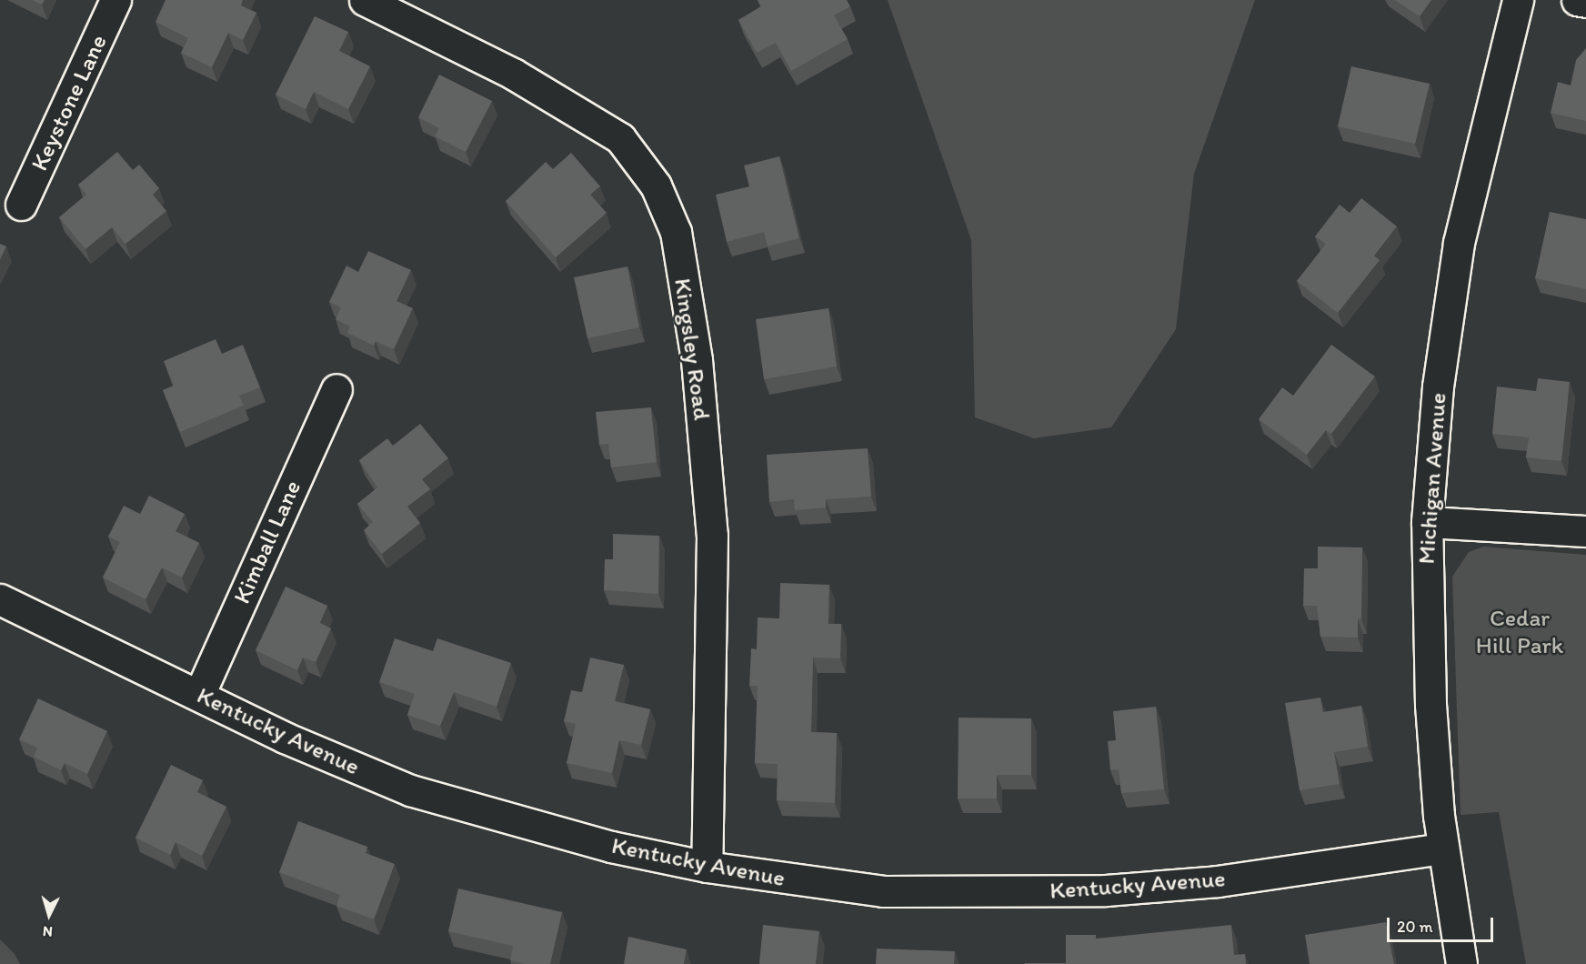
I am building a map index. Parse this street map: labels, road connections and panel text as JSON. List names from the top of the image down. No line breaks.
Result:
{"streets":{"street":["Keystone Lane","Kingsley Road","Michigan Avenue","Kimball Lane","Kentucky Avenue"]},"crossings":[["Kingsley Road","Kentucky Avenue"],["Michigan Avenue","Kentucky Avenue"],["Kimball Lane","Kentucky Avenue"]],"parks":["Cedar Hill Park"],"scale_bar":"20 m","north":"bottom"}
